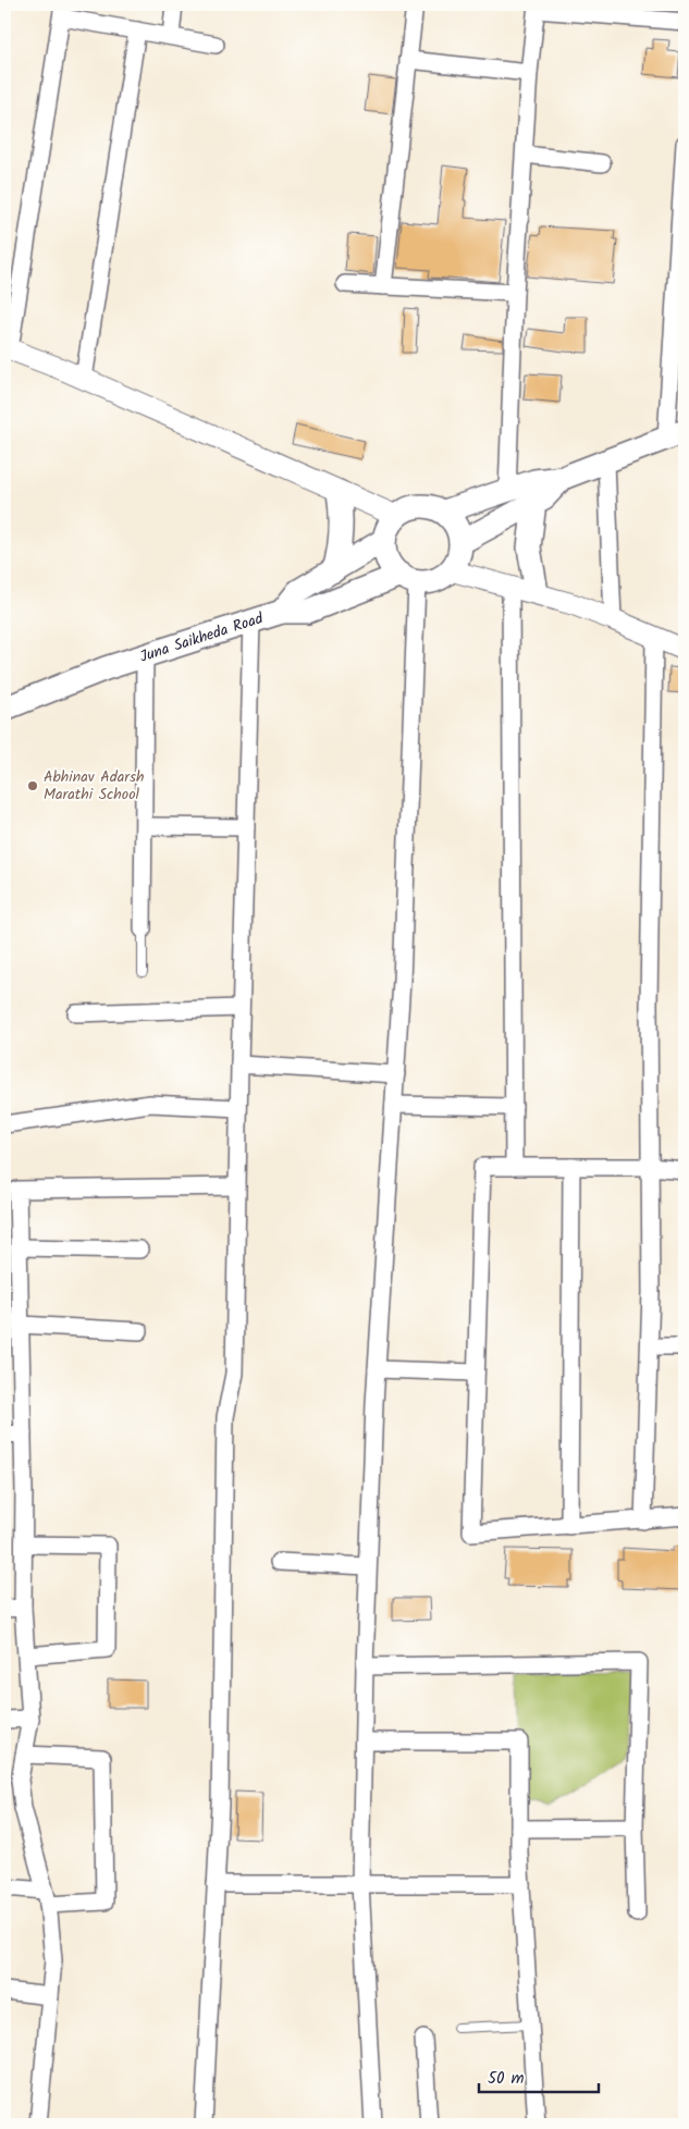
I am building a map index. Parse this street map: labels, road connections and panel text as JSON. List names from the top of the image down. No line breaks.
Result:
{"streets":{"main road":["Juna Saikheda Road"]},"places":["Abhinav Adarsh Marathi School"],"scale_bar":"50 m"}
